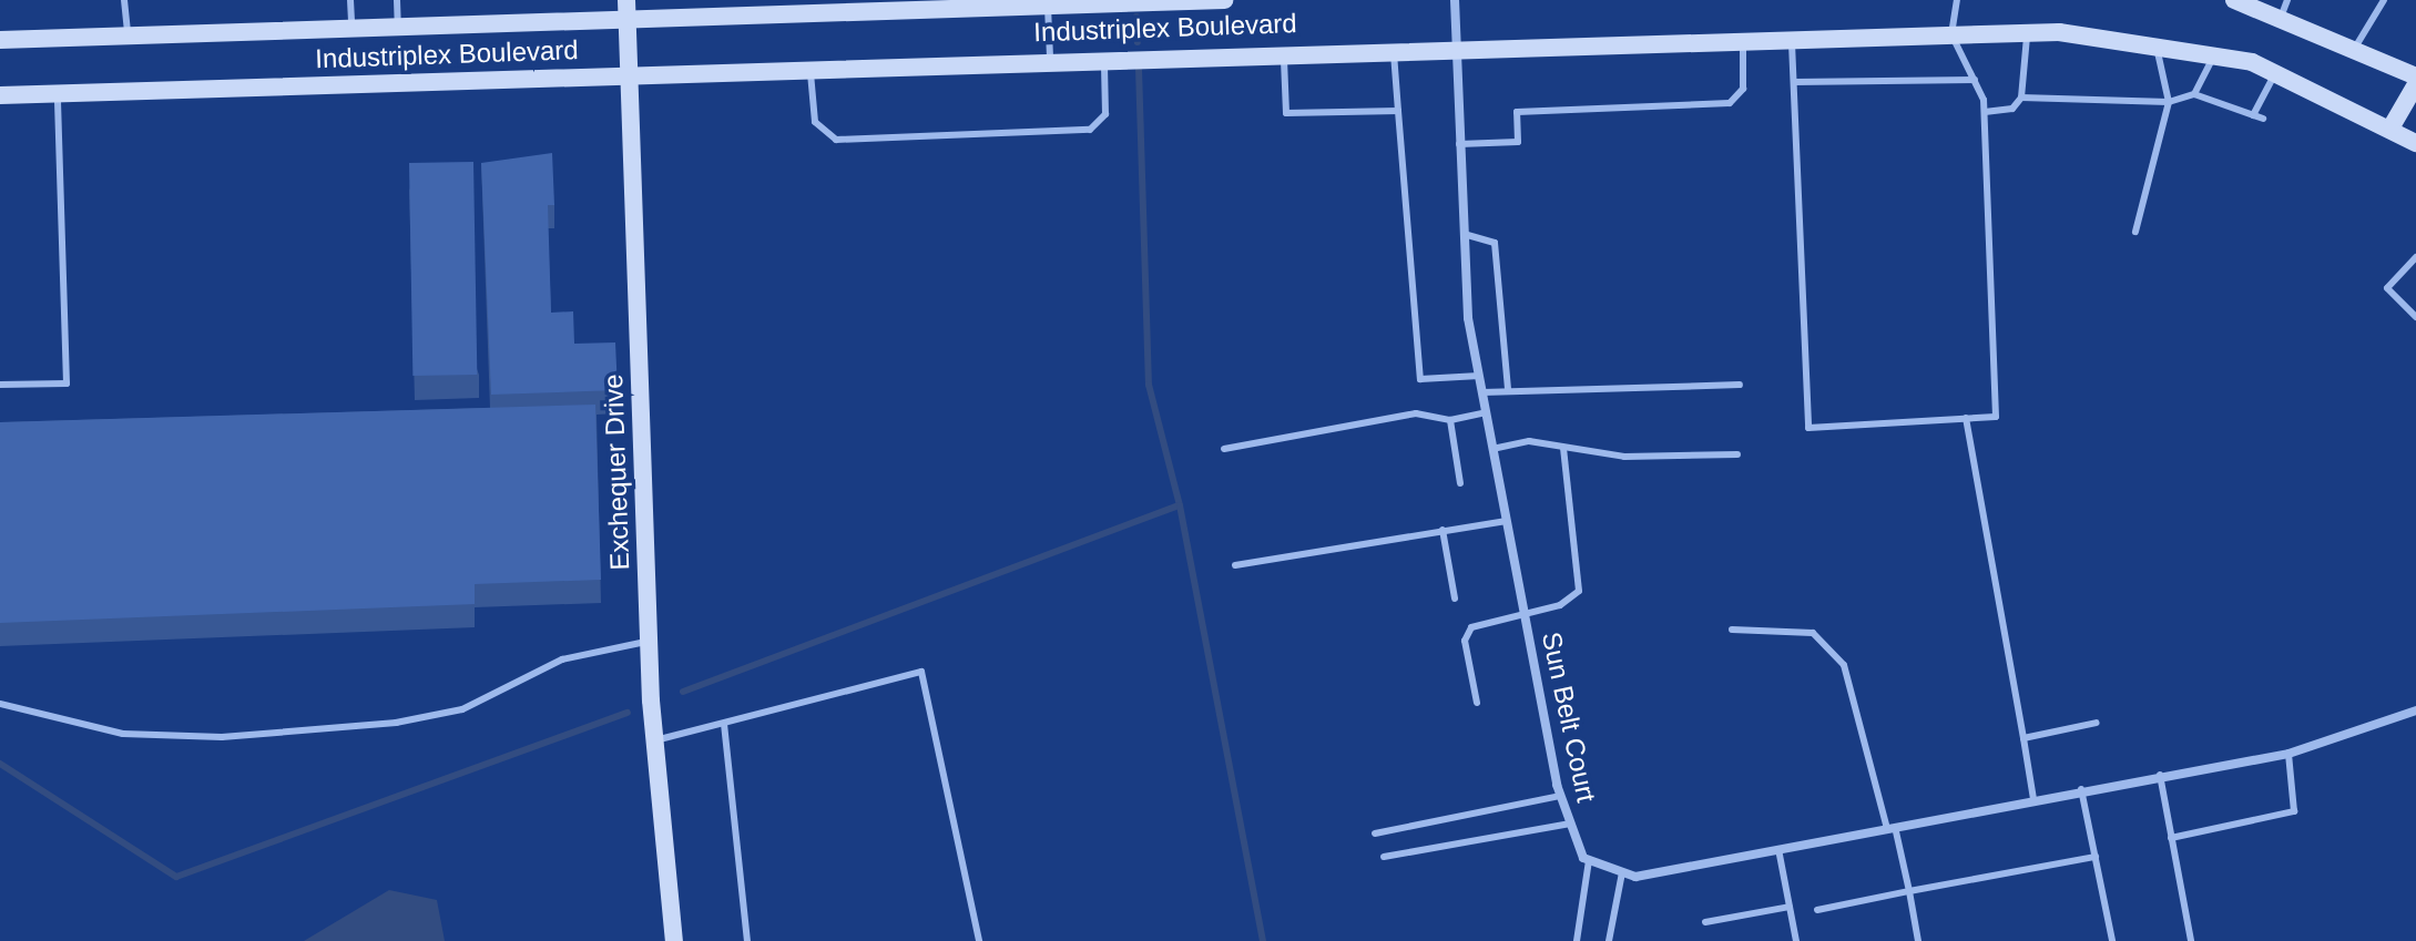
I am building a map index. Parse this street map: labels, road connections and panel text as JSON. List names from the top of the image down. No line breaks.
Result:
{"streets":{"street":["Industriplex Boulevard","Exchequer Drive","Sun Belt Court"]},"crossings":[["Industriplex Boulevard","Exchequer Drive"],["Industriplex Boulevard","Sun Belt Court"]]}
